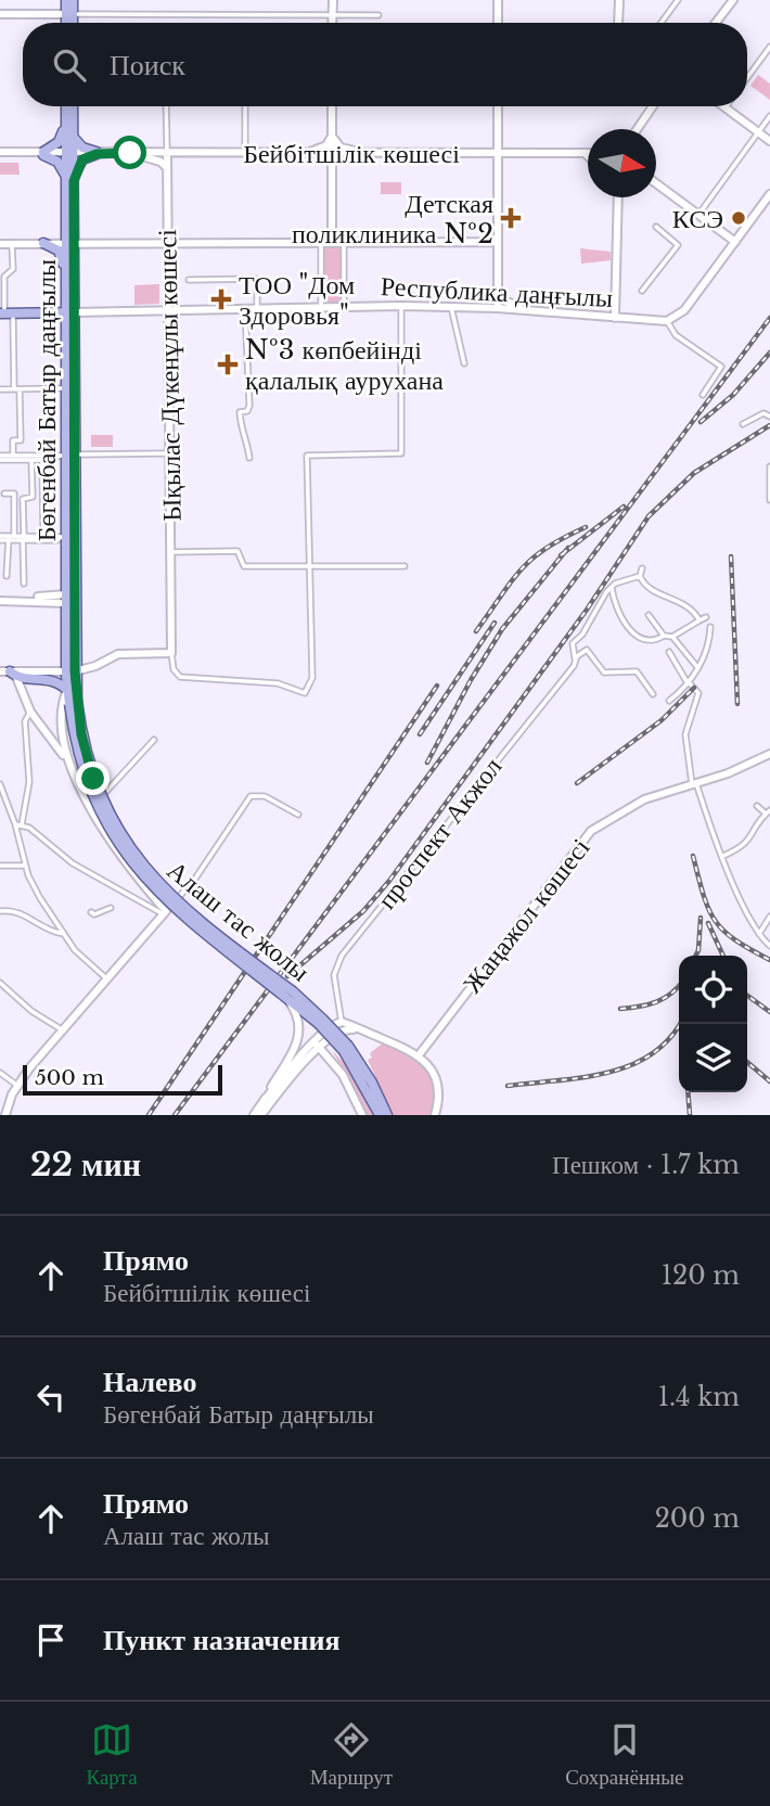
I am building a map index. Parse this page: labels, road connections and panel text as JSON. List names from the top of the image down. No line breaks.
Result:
{"streets":{"main road":["Бейбітшілік көшесі","Республика даңғылы","Ықылас Дүкенұлы көшесі","Бөгенбай Батыр даңғылы","Жаңажол көшесі","Алаш тас жолы"],"street":["проспект Акжол"]},"crossings":[["Бейбітшілік көшесі","Ықылас Дүкенұлы көшесі"],["Бейбітшілік көшесі","Бөгенбай Батыр даңғылы"],["Республика даңғылы","Ықылас Дүкенұлы көшесі"],["Республика даңғылы","Бөгенбай Батыр даңғылы"],["Бөгенбай Батыр даңғылы","Алаш тас жолы"]],"places":{"health":["Детская поликлиника №2","ТОО \"Дом Здоровья\"","№3 көпбейінді қалалық аурухана"],"other":["КСЭ"]},"scale_bar":"500 m","north":"right","page":{"search":"Поиск","scale":"500 m","heading":["22 мин","Пешком · 1.7 km"],"list":[["Прямо","Бейбітшілік көшесі","120 m"],["Налево","Бөгенбай Батыр даңғылы","1.4 km"],["Прямо","Алаш тас жолы","200 m"],"Пункт назначения"],"nav":["Карта","Маршрут","Сохранённые"]}}
